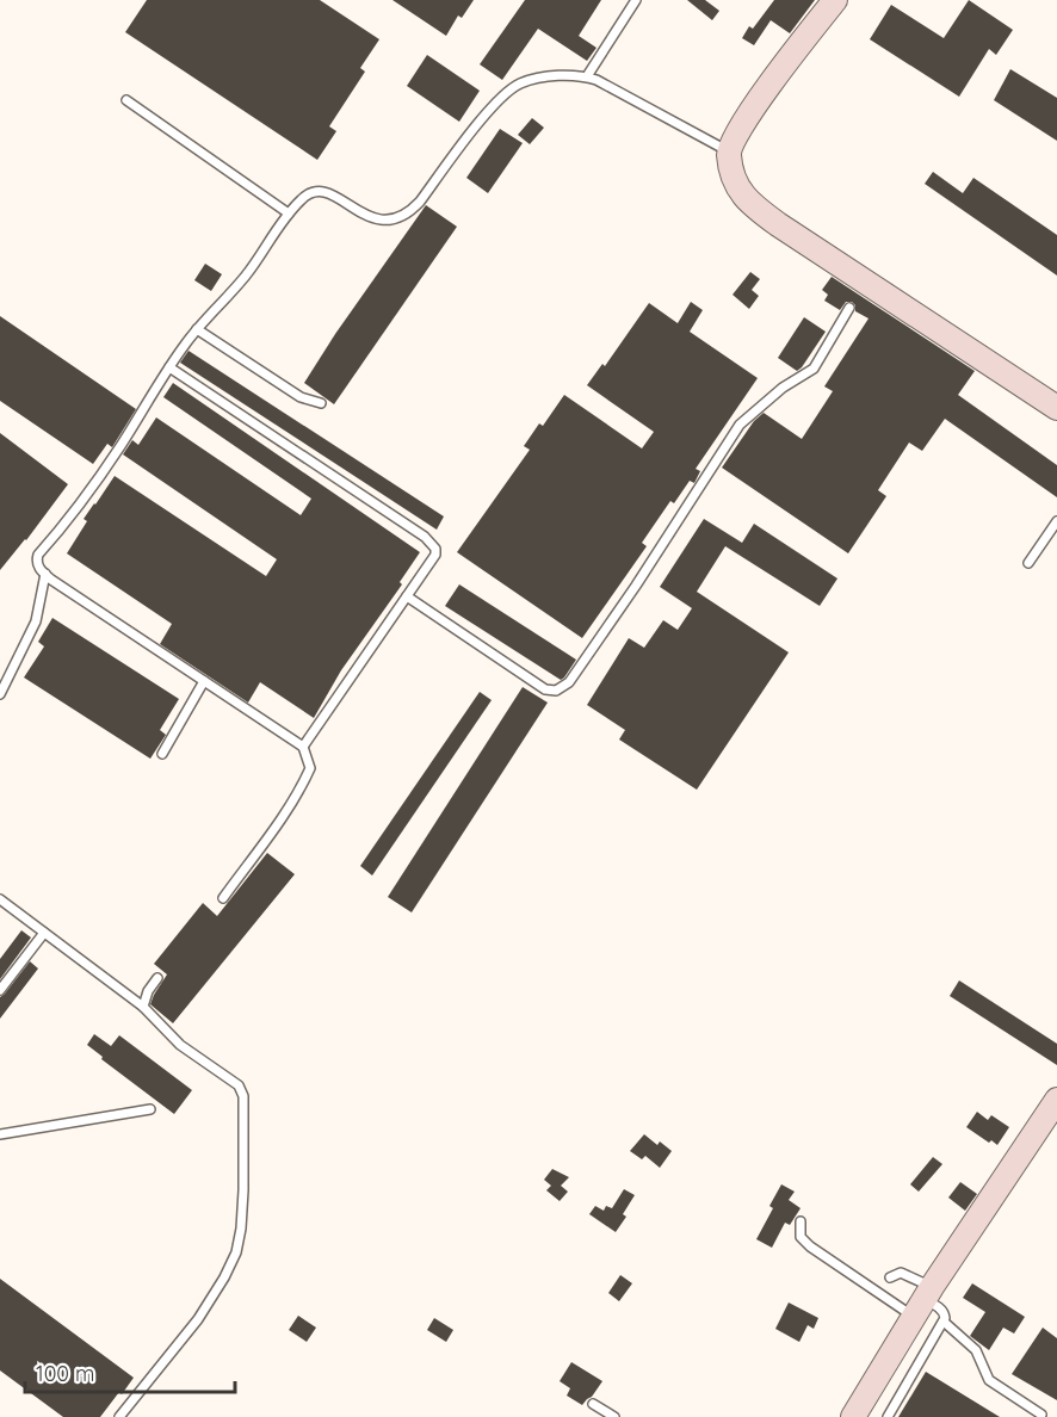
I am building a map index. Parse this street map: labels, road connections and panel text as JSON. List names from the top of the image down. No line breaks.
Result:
{"scale_bar":"100 m"}
